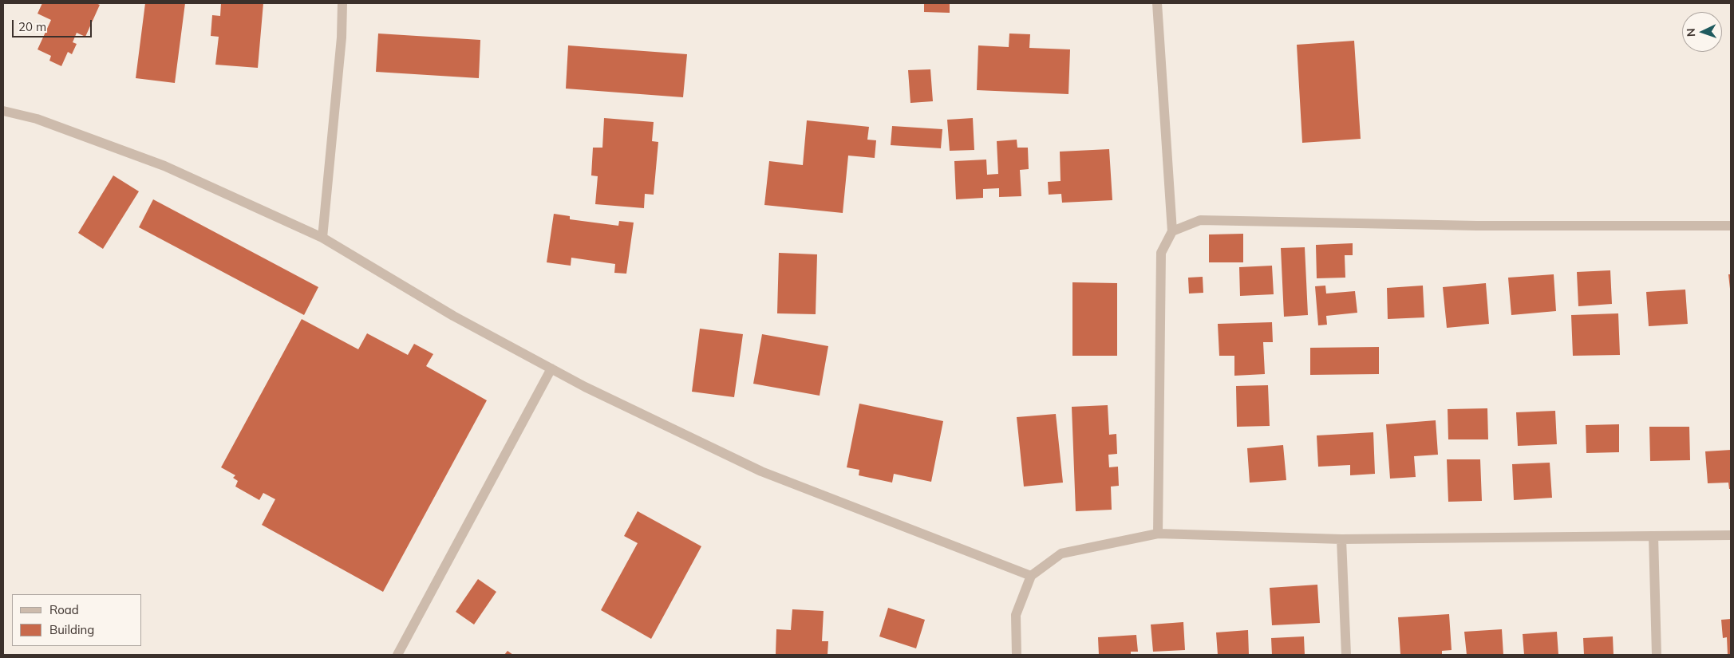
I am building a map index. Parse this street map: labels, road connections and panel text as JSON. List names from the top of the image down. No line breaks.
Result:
{"legend":["Road","Building"],"scale_bar":"20 m","north":"left"}
